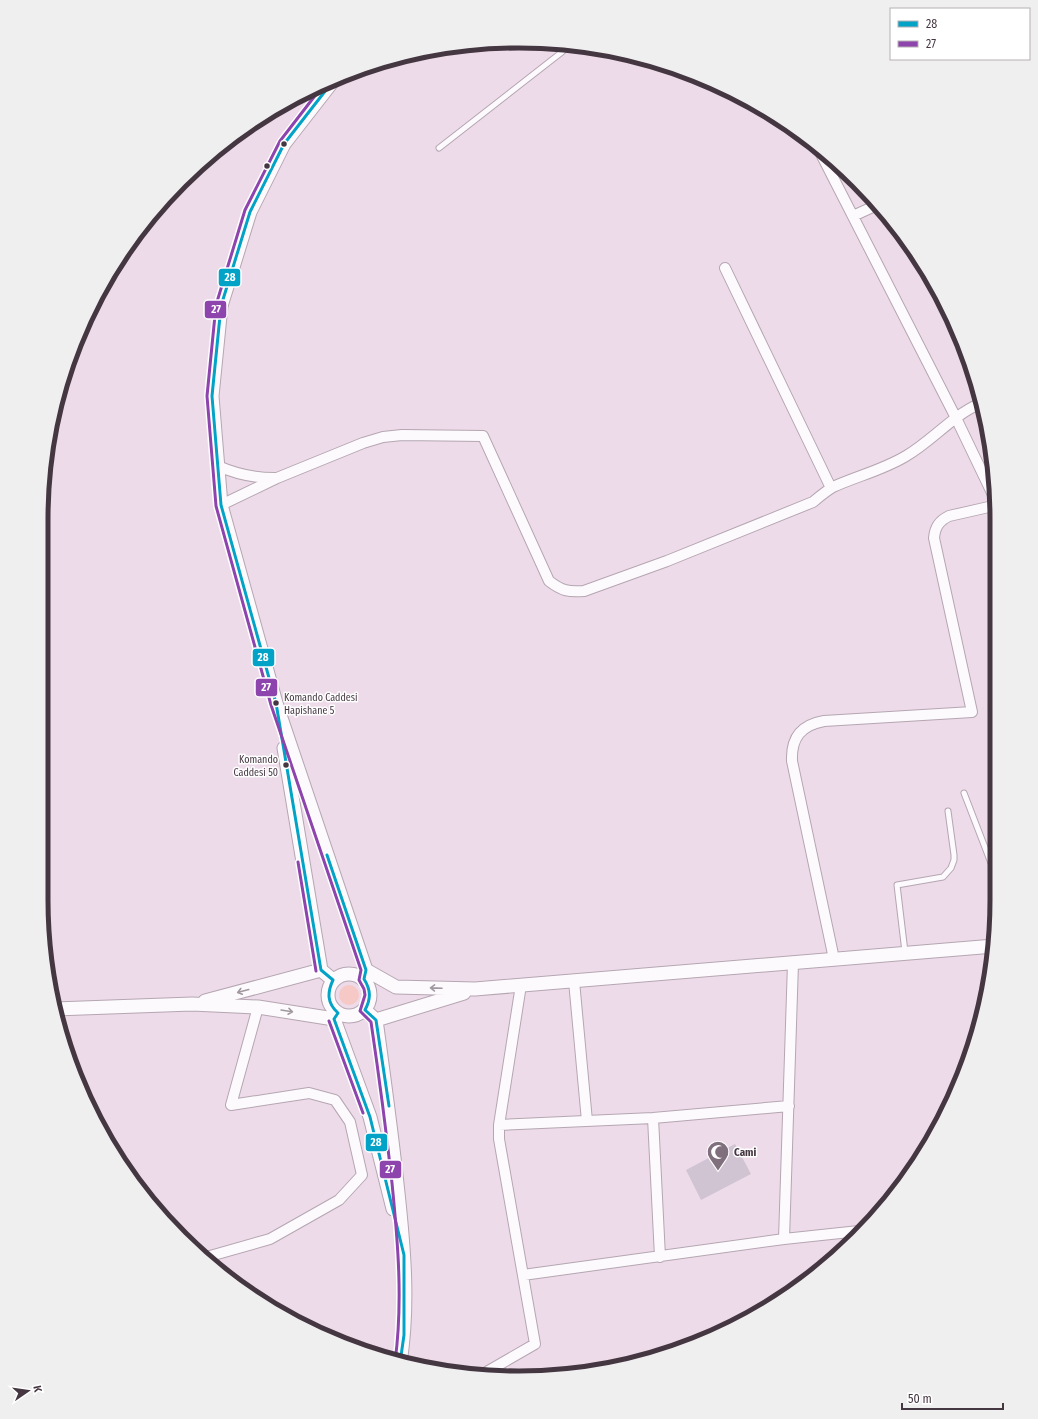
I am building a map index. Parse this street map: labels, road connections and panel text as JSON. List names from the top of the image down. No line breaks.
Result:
{"places":{"other":["Komando Caddesi Hapishane 5","Komando Caddesi 50"],"mosque":["Cami"]},"lines":["transit line 28","transit line 27"],"legend":["28","27"],"scale_bar":"50 m","north":"right"}
